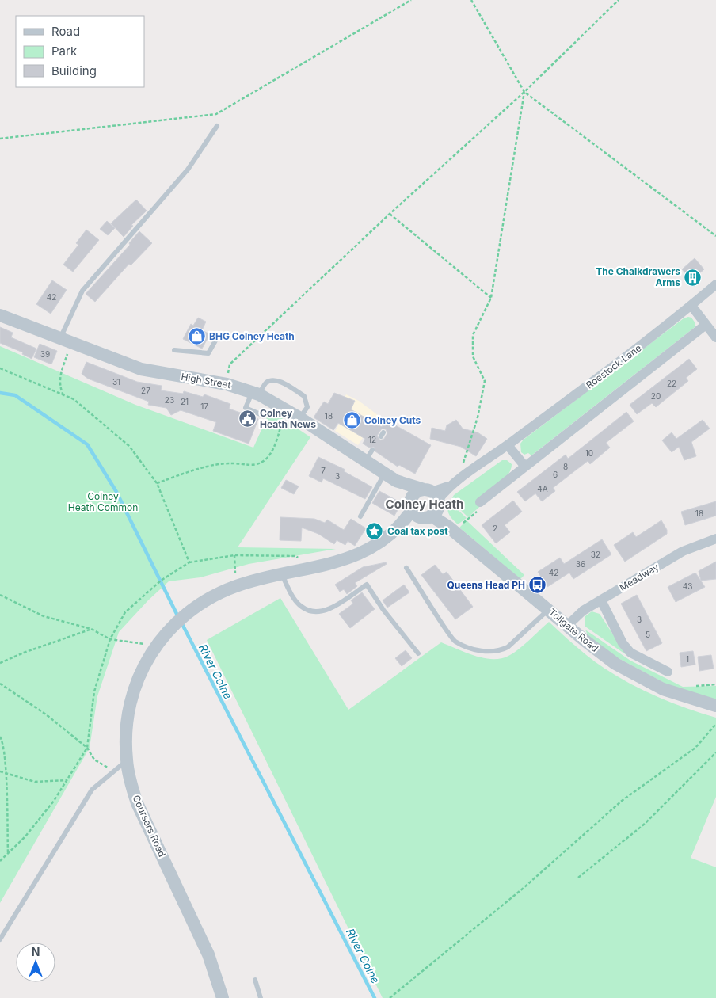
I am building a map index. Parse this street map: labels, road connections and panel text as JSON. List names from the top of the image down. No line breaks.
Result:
{"streets":{"street":["Roestock Lane","High Street","Meadway","Tollgate Road","Coursers Road"]},"crossings":[["Roestock Lane","High Street"],["Roestock Lane","Tollgate Road"],["Roestock Lane","Coursers Road"],["High Street","Tollgate Road"],["High Street","Coursers Road"],["Meadway","Tollgate Road"],["Tollgate Road","Coursers Road"]],"districts":["Colney Heath"],"water":["River Colne"],"parks":["Colney Heath Common"],"places":{"building":["The Chalkdrawers Arms"],"shop":["BHG Colney Heath","Colney Cuts"],"public building":["Colney Heath News"],"place":["Coal tax post"],"bus stop":["Queens Head PH"]},"house_numbers":["42","39","31","22","27","20","23","21","17","18","12","10","8","7","6","3","4A","18","2","32","36","42","43","3","5","1"],"legend":["Road","Park","Building"],"north":"top"}
